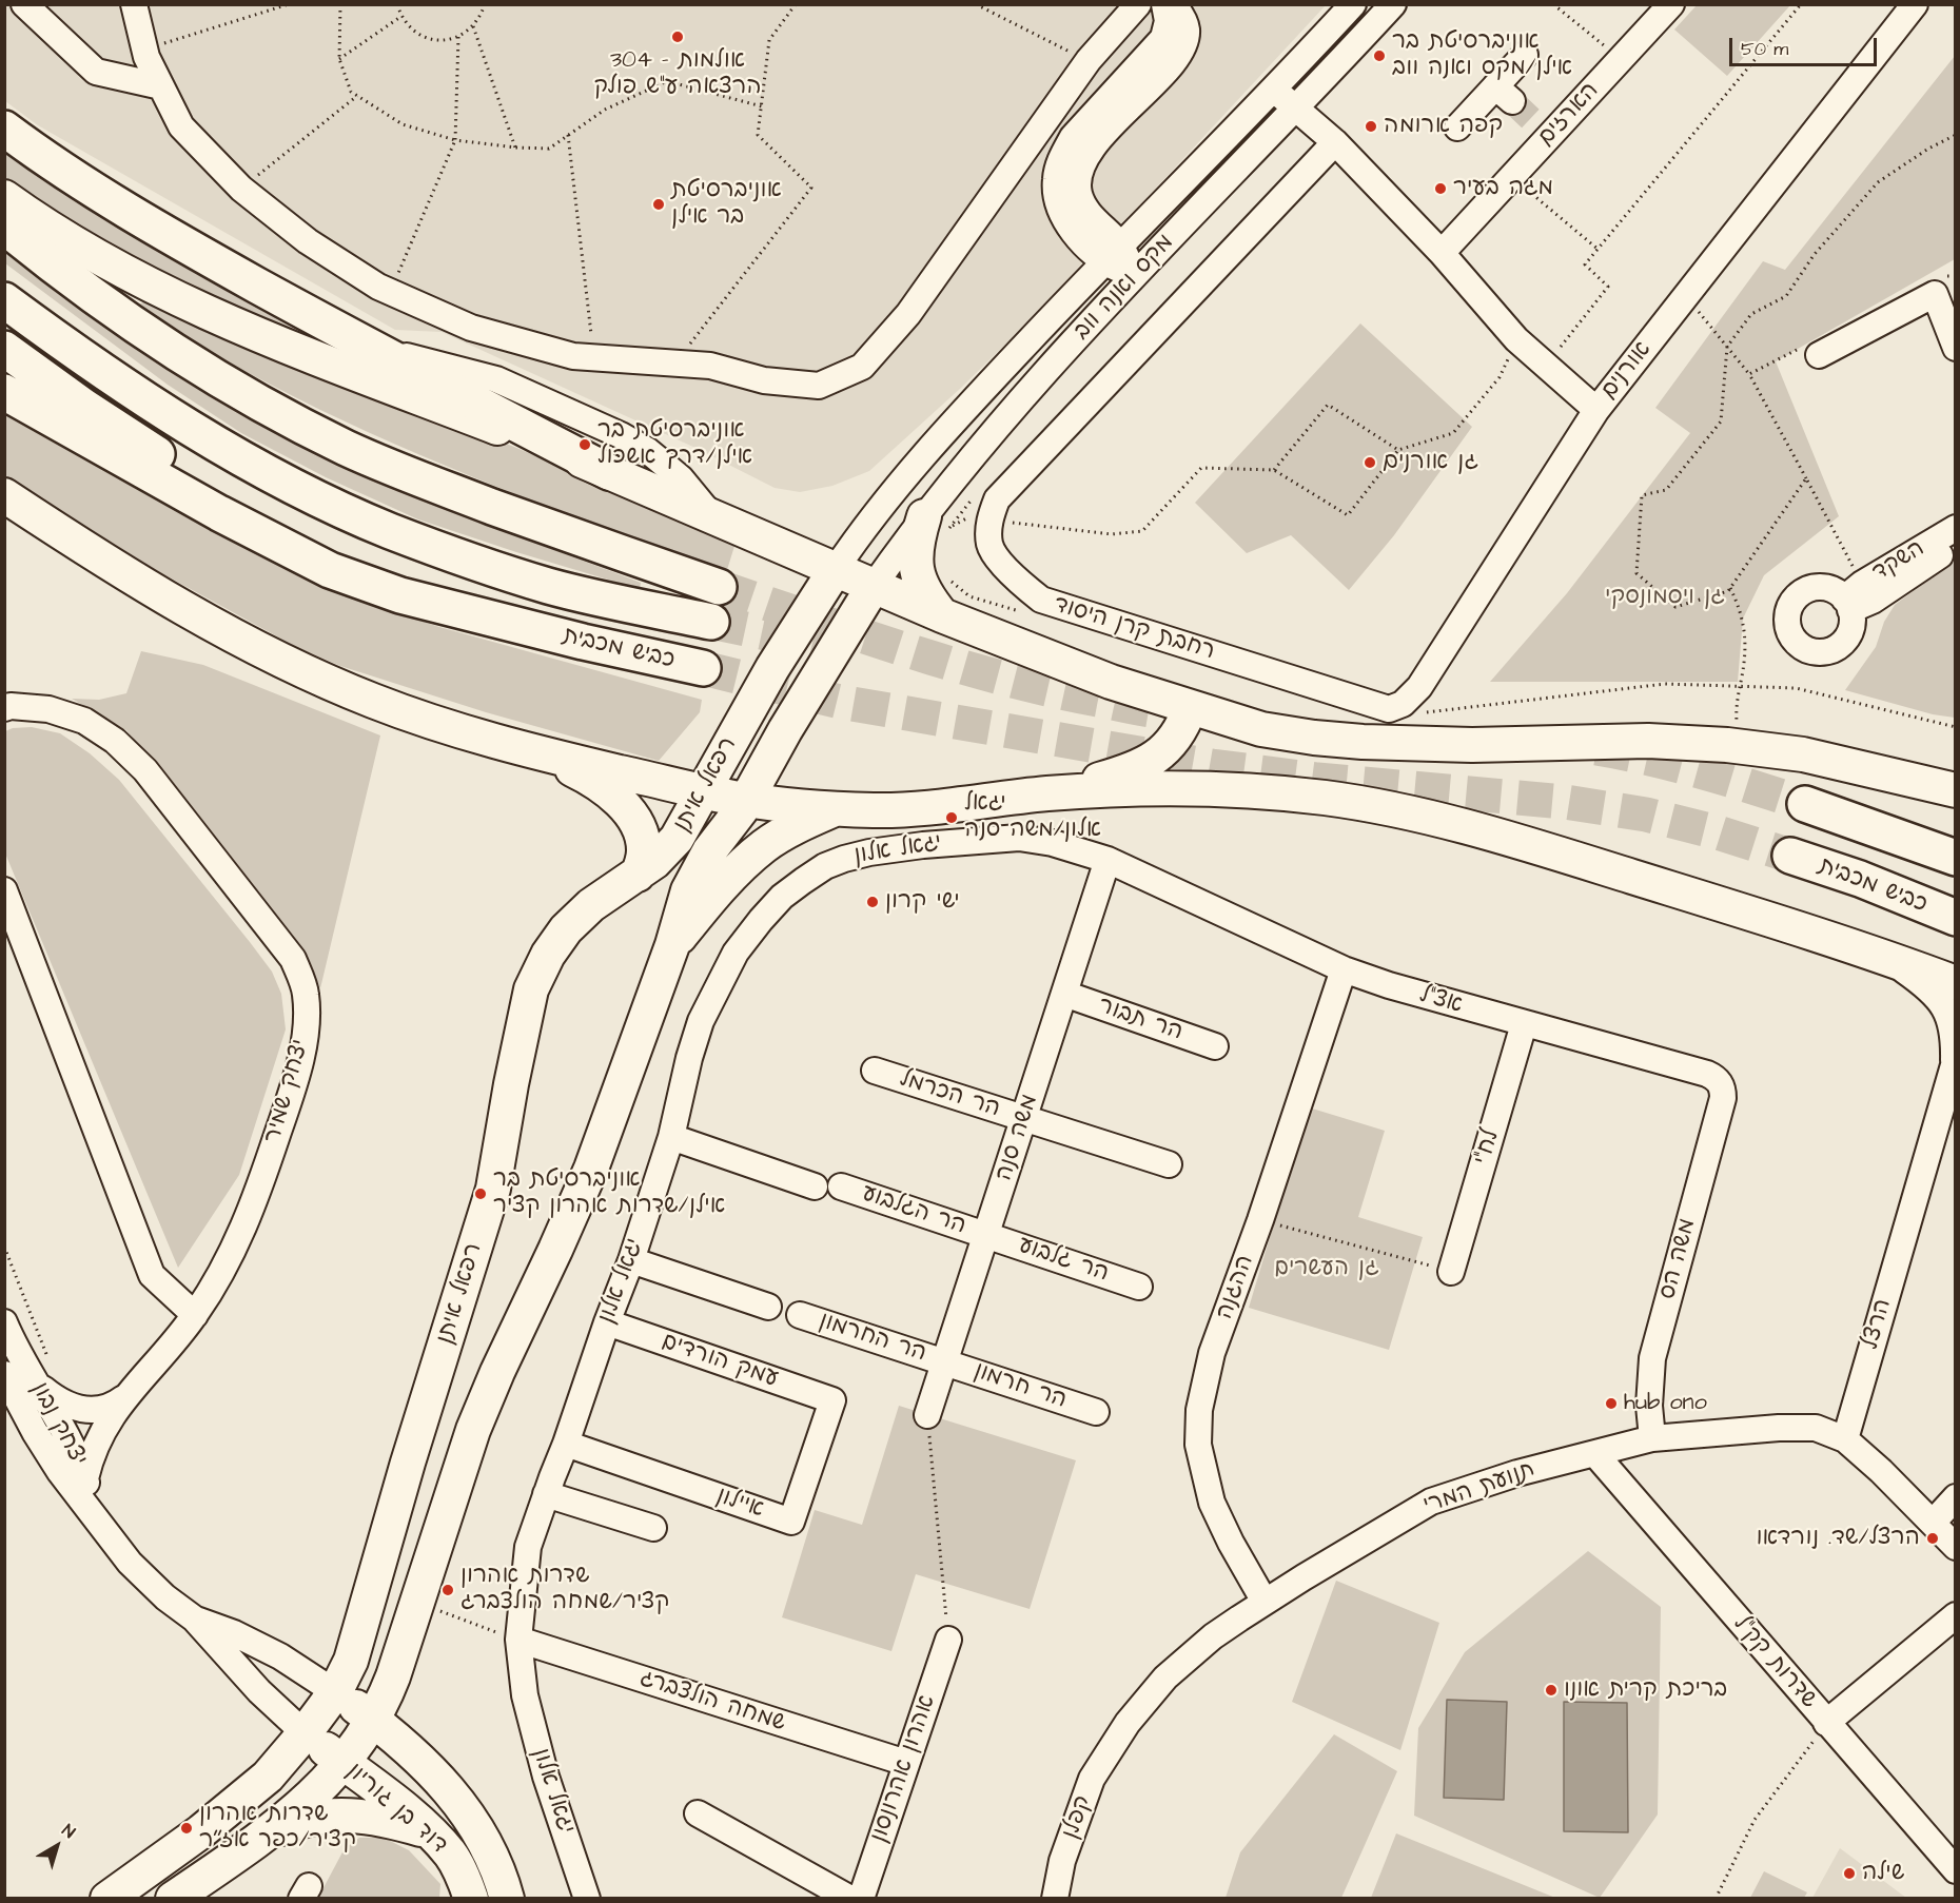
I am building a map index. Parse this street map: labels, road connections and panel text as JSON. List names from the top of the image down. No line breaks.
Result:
{"streets":{"highway":["כביש מכבית"],"main road":["רפאל איתן","יצחק נבון","דוד בן גוריון"],"street":["הארזים","מקס ואנה ווב","אורנים","השקד","רחבת קרן היסוד","יגאל אלון","אצ\"ל","הר תבור","יצחק שמיר","הר הכרמל","משה סנה","לח\"י","הר הגלבוע","משה הס","הר גלבוע","ההגנה","הרצל","הר החרמון","עמק הורדים","הר חרמון","תנועת המרי","איילון","שדרות קק\"ל","שמחה הולצברג","אהרון אהרונסון","קפלן"]},"crossings":[["הארזים","אורנים"],["מקס ואנה ווב","אורנים"],["מקס ואנה ווב","רפאל איתן"],["אורנים","רחבת קרן היסוד"],["רפאל איתן","יצחק נבון"],["רפאל איתן","דוד בן גוריון"],["יגאל אלון","אצ\"ל"],["יגאל אלון","משה סנה"],["יגאל אלון","עמק הורדים"],["יגאל אלון","איילון"],["יגאל אלון","שמחה הולצברג"],["אצ\"ל","לח\"י"],["אצ\"ל","משה הס"],["אצ\"ל","ההגנה"],["הר תבור","משה סנה"],["יצחק שמיר","יצחק נבון"],["הר הכרמל","משה סנה"],["משה סנה","הר הגלבוע"],["משה סנה","הר גלבוע"],["משה סנה","הר החרמון"],["משה סנה","הר חרמון"],["הר הגלבוע","הר גלבוע"],["משה הס","תנועת המרי"],["ההגנה","תנועת המרי"],["הרצל","תנועת המרי"],["הר החרמון","הר חרמון"],["עמק הורדים","איילון"],["יצחק נבון","דוד בן גוריון"],["תנועת המרי","שדרות קק\"ל"],["תנועת המרי","קפלן"],["שמחה הולצברג","אהרון אהרונסון"]],"parks":["גן ויסמונסקי","גן העשרים"],"places":["304 - אולמות הרצאה ע\"ש פולק","אוניברסיטת בר אילן/מקס ואנה ווב","קפה ארומה","מגה בעיר","אוניברסיטת בר אילן","אוניברסיטת בר אילן/דרך אשכול","גן אורנים","יגאל אלון/משה סנה","ישי קרון","אוניברסיטת בר אילן/שדרות אהרון קציר","hub ono","הרצל/שד. נורדאו","שדרות אהרון קציר/שמחה הולצברג","בריכת קרית אונו","שדרות אהרון קציר/כפר אז״ר","שילה"],"scale_bar":"50 m","north":"top right"}
